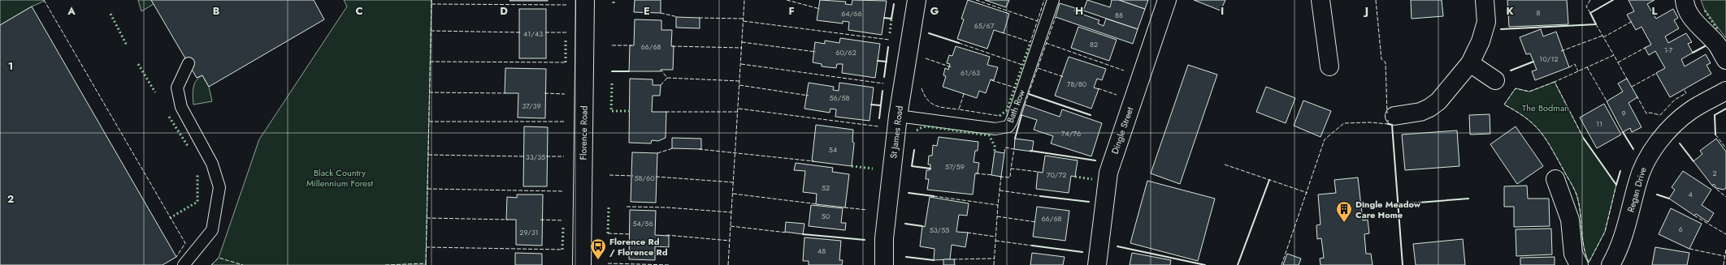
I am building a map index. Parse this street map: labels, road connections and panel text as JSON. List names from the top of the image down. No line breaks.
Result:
{"streets":{"street":["Dingle Street","St James Road","Florence Road","Regan Drive"],"lane":["Bath Row"]},"crossings":[["Bath Row","St James Road"]],"parks":["The Bodman","Black Country Millennium Forest"],"places":{"building":["Dingle Meadow Care Home"],"bus stop":["Florence Rd / Florence Rd"]},"house_numbers":["8","64/66","88","65/67","41/43","82","66/68","1-7","60/62","10/12","61/63","78/80","56/58","37/39","9","11","74/76","54","33/35","57/59","2","70/72","58/60","52","4","50","66/68","54/56","6","53/55","29/31","48"],"grid":{"columns":["A","B","C","D","E","F","G","H","I","J","K","L"],"rows":["1","2"]}}
